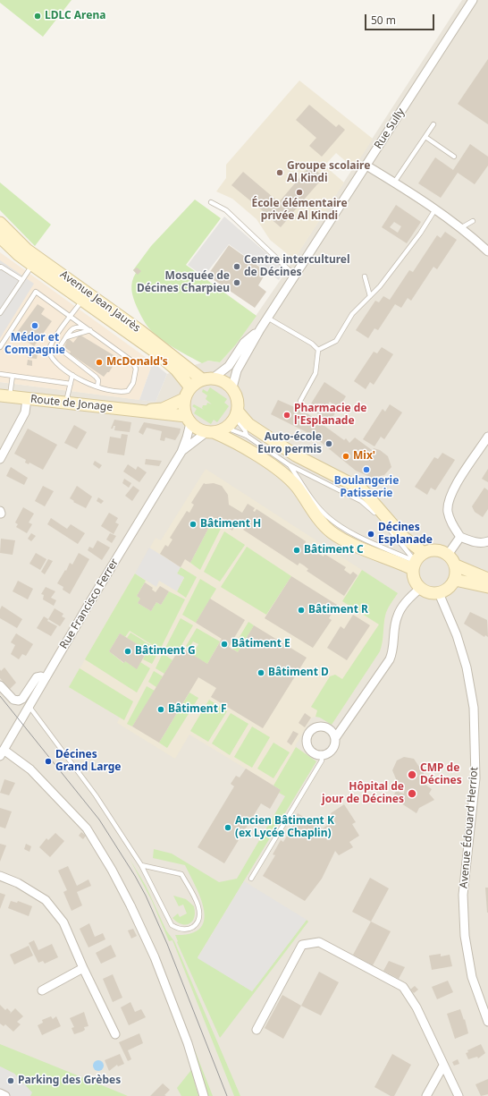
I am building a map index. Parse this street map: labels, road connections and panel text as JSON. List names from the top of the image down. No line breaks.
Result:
{"streets":{"main road":["Avenue Jean Jaurès","Route de Jonage"],"street":["Rue Sully","Rue Francisco Ferrer","Avenue Édouard Herriot"]},"crossings":[["Rue Sully","Avenue Jean Jaurès"],["Rue Sully","Route de Jonage"],["Rue Sully","Rue Francisco Ferrer"],["Avenue Jean Jaurès","Route de Jonage"],["Avenue Jean Jaurès","Rue Francisco Ferrer"],["Route de Jonage","Rue Francisco Ferrer"]],"places":["LDLC Arena","Groupe scolaire Al Kindi","École élémentaire privée Al Kindi","Centre interculturel de Décines","Mosquée de Décines Charpieu","Médor et Compagnie","McDonald's","Pharmacie de l'Esplanade","Auto-école Euro permis","Mix'","Boulangerie Patisserie","Bâtiment H","Décines Esplanade","Bâtiment C","Bâtiment R","Bâtiment E","Bâtiment G","Bâtiment D","Bâtiment F","Décines Grand Large","CMP de Décines","Hôpital de jour de Décines","Ancien Bâtiment K (ex Lycée Chaplin)","Parking des Grèbes"],"scale_bar":"50 m"}
